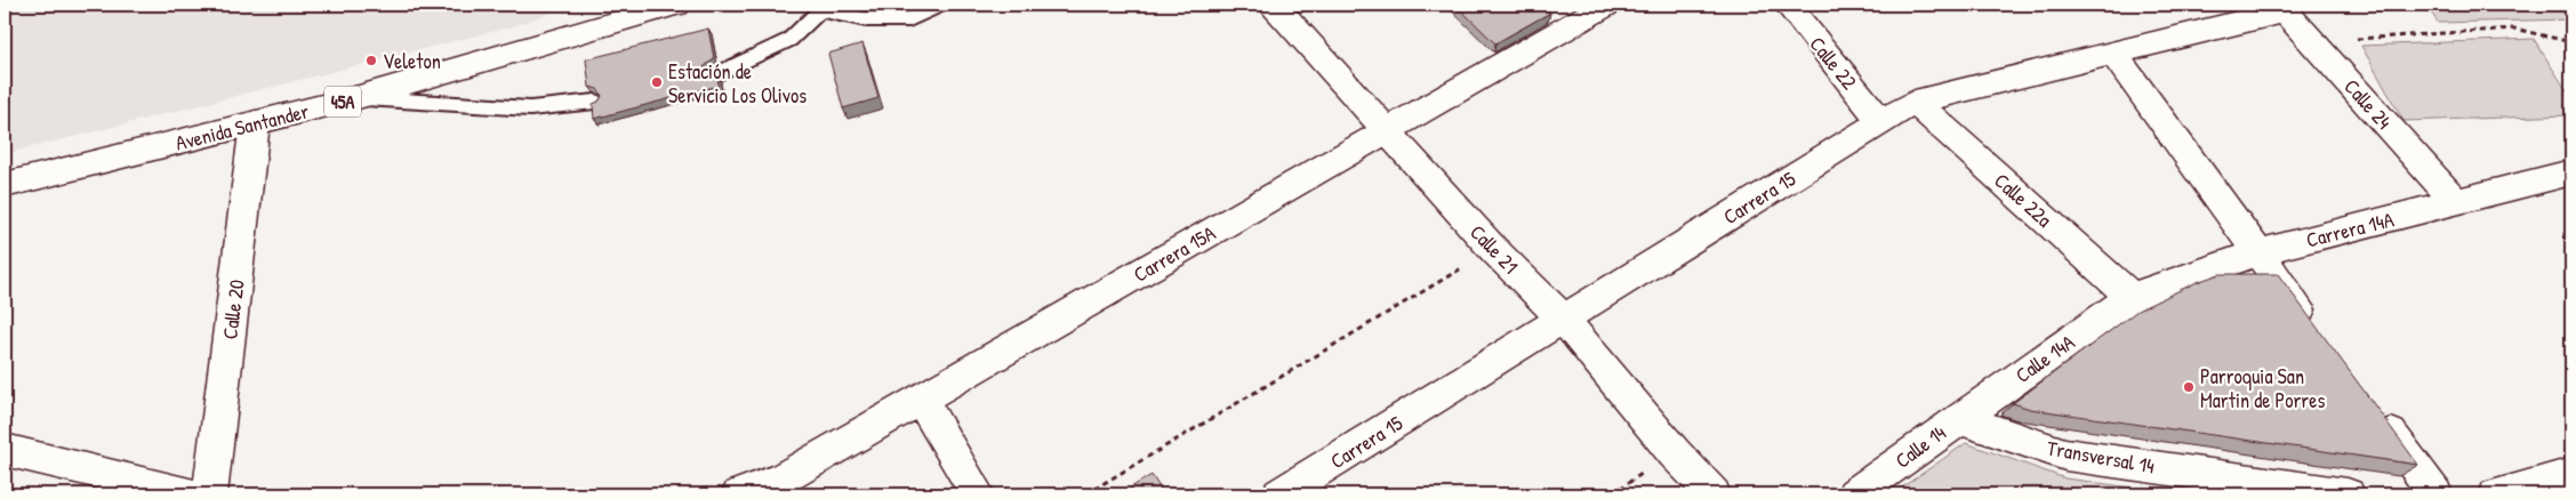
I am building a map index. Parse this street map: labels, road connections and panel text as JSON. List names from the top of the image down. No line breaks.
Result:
{"streets":{"main road":["Calle 22","45A","Calle 24","Avenida Santander","Carrera 15","Calle 22a","Carrera 14A","Calle 21","Carrera 15A","Calle 20","Calle 14A","Calle 14","Transversal 14"]},"crossings":[["Calle 22","Carrera 15"],["Calle 24","Carrera 15"],["Calle 24","Carrera 14A"],["Avenida Santander","Calle 20"],["Carrera 15","Calle 22a"],["Carrera 15","Calle 21"],["Calle 22a","Carrera 14A"],["Calle 22a","Calle 14A"],["Carrera 14A","Calle 14A"],["Calle 21","Carrera 15A"],["Calle 14A","Calle 14"],["Calle 14A","Transversal 14"],["Calle 14","Transversal 14"]],"places":["Veleton","Estación de Servicio Los Olivos","Parroquia San Martin de Porres"]}
